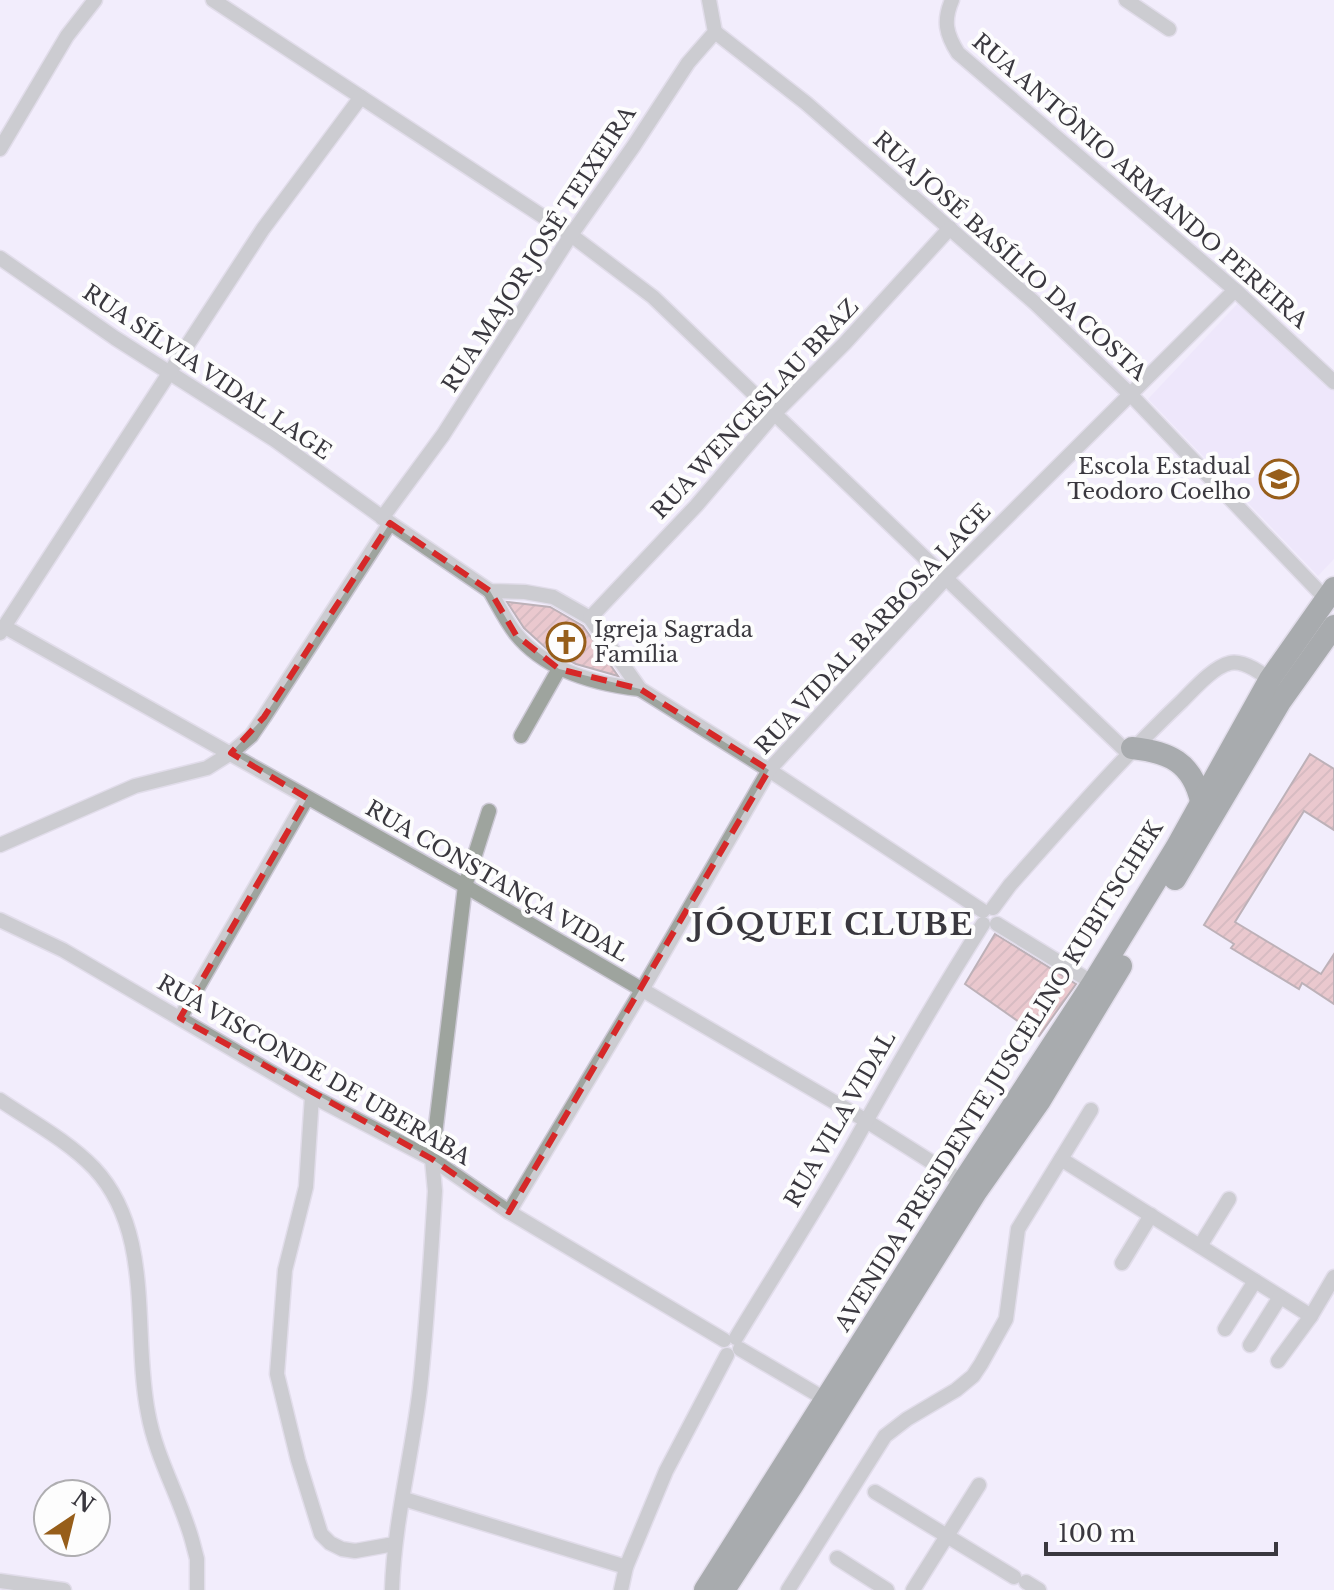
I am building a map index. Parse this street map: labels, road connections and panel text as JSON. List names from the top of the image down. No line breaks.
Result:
{"streets":{"highway":["AVENIDA PRESIDENTE JUSCELINO KUBITSCHEK"],"street":["RUA ANTÔNIO ARMANDO PEREIRA","RUA MAJOR JOSÉ TEIXEIRA","RUA JOSÉ BASÍLIO DA COSTA","RUA SÍLVIA VIDAL LAGE","RUA WENCESLAU BRAZ","RUA VIDAL BARBOSA LAGE","RUA CONSTANÇA VIDAL","RUA VISCONDE DE UBERABA","RUA VILA VIDAL"]},"crossings":[["RUA ANTÔNIO ARMANDO PEREIRA","RUA VIDAL BARBOSA LAGE"],["RUA MAJOR JOSÉ TEIXEIRA","RUA JOSÉ BASÍLIO DA COSTA"],["RUA MAJOR JOSÉ TEIXEIRA","RUA SÍLVIA VIDAL LAGE"],["RUA MAJOR JOSÉ TEIXEIRA","RUA CONSTANÇA VIDAL"],["RUA JOSÉ BASÍLIO DA COSTA","RUA WENCESLAU BRAZ"],["RUA JOSÉ BASÍLIO DA COSTA","RUA VIDAL BARBOSA LAGE"],["RUA JOSÉ BASÍLIO DA COSTA","AVENIDA PRESIDENTE JUSCELINO KUBITSCHEK"],["RUA VIDAL BARBOSA LAGE","RUA CONSTANÇA VIDAL"],["RUA VIDAL BARBOSA LAGE","RUA VISCONDE DE UBERABA"],["RUA CONSTANÇA VIDAL","AVENIDA PRESIDENTE JUSCELINO KUBITSCHEK"],["RUA CONSTANÇA VIDAL","RUA VILA VIDAL"],["RUA VISCONDE DE UBERABA","AVENIDA PRESIDENTE JUSCELINO KUBITSCHEK"],["RUA VISCONDE DE UBERABA","RUA VILA VIDAL"],["AVENIDA PRESIDENTE JUSCELINO KUBITSCHEK","RUA VILA VIDAL"]],"districts":["JÓQUEI CLUBE"],"places":{"school or university":["Escola Estadual Teodoro Coelho"],"church":["Igreja Sagrada Família"]},"scale_bar":"100 m","north":"top right"}
